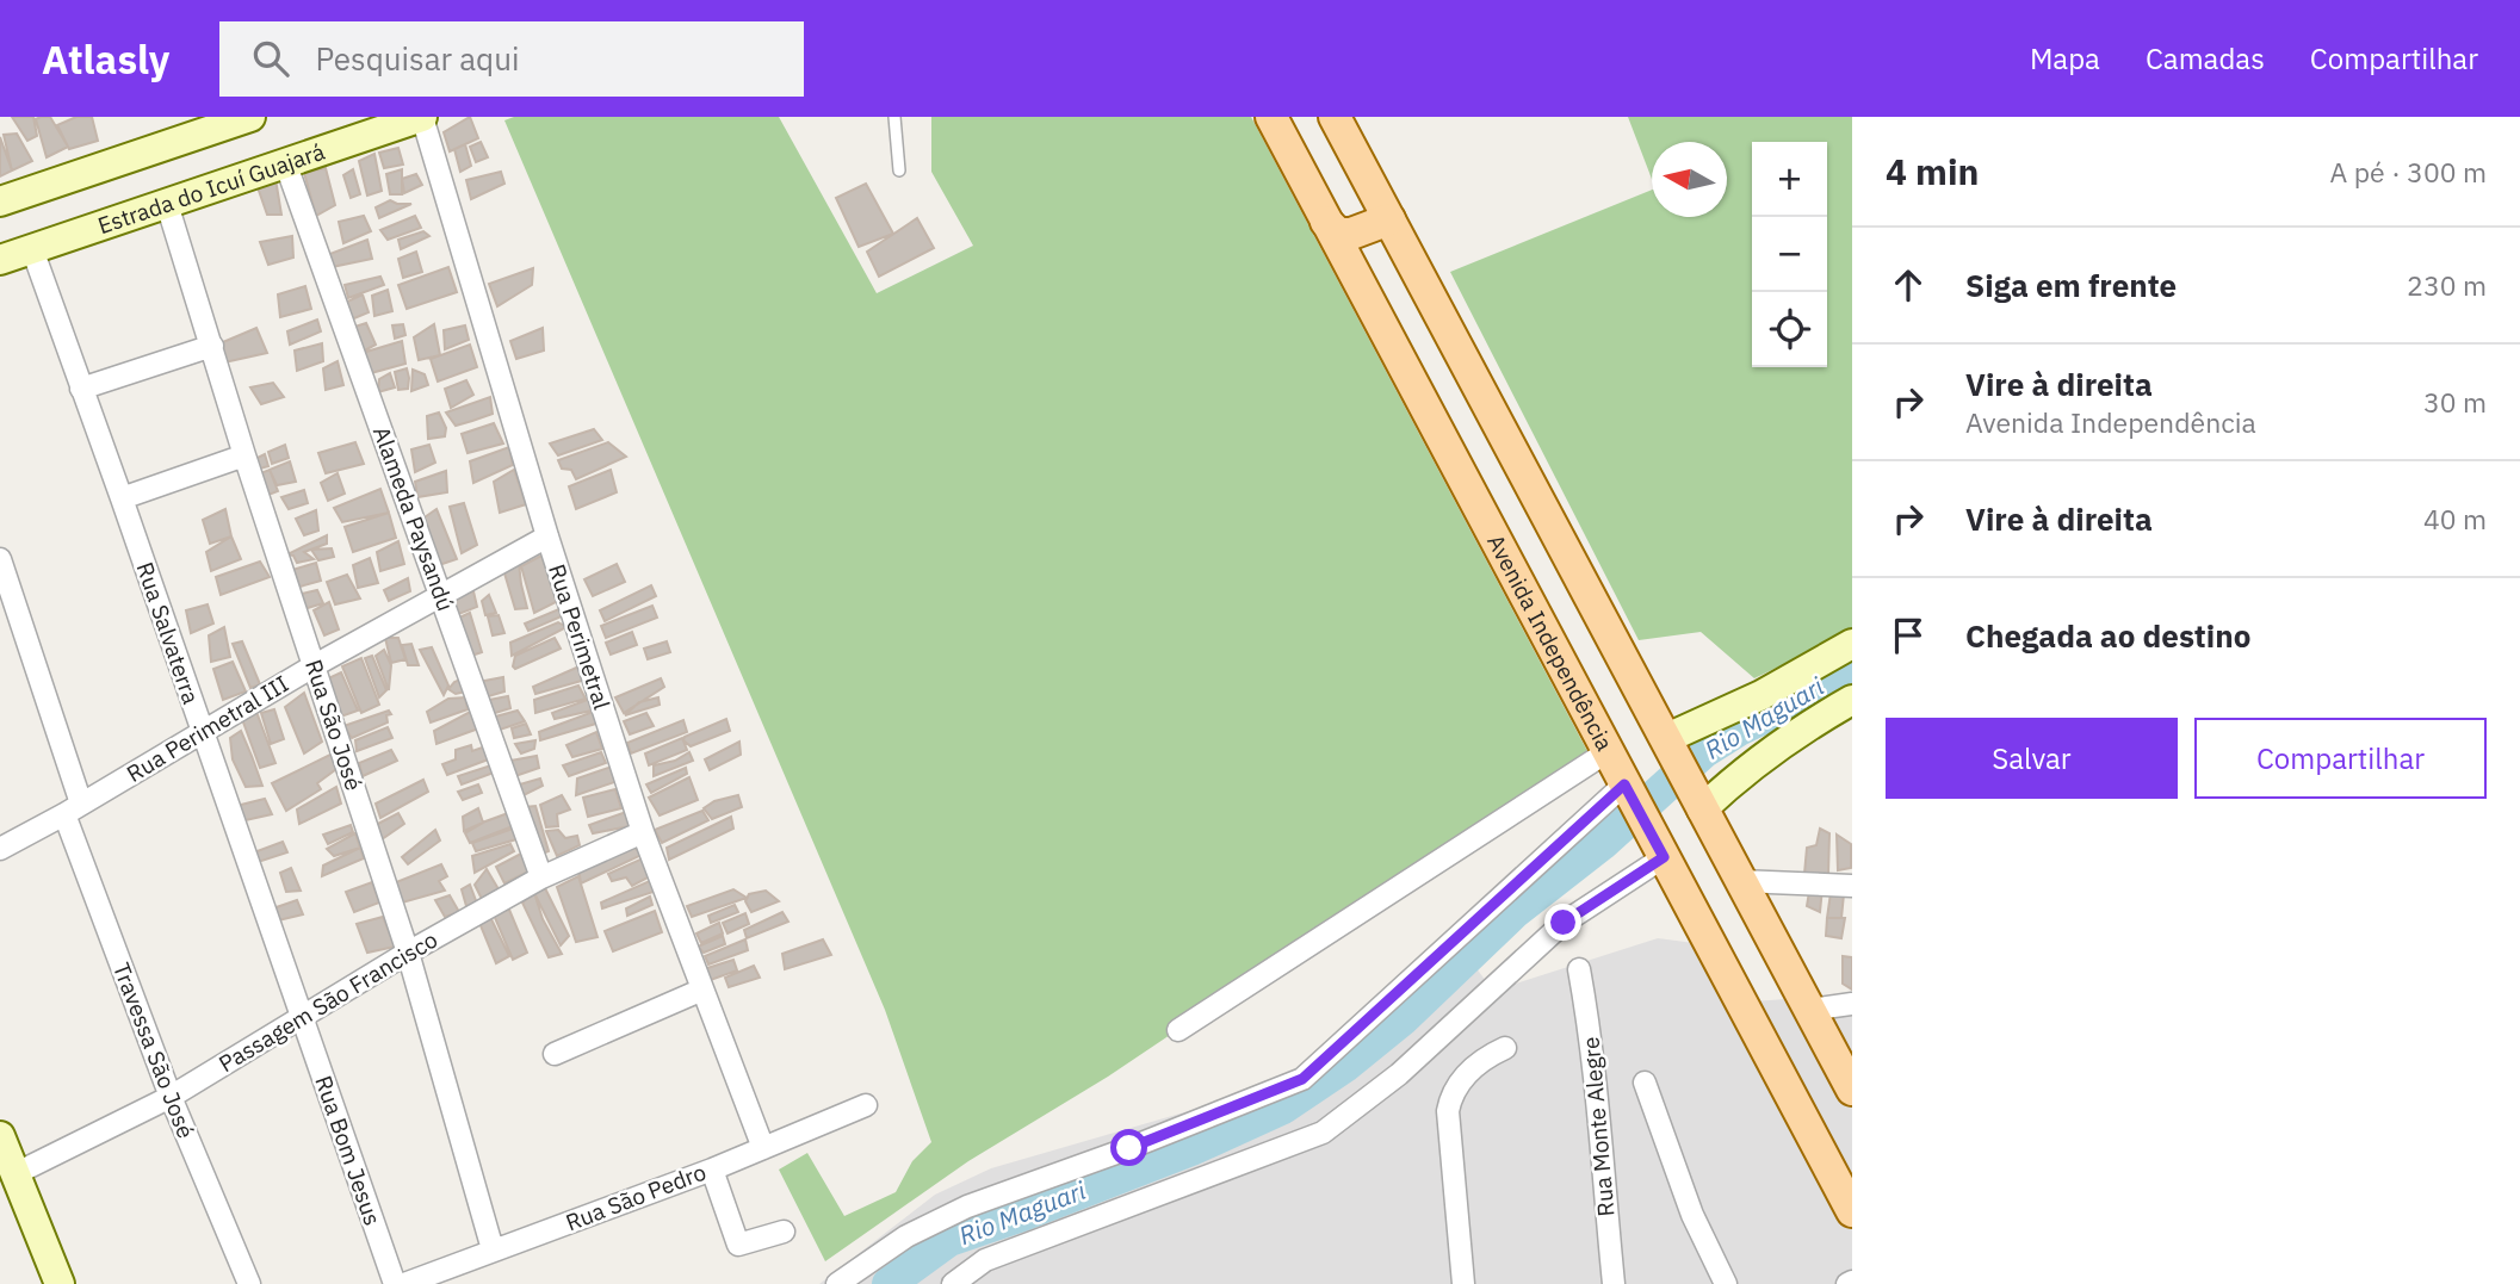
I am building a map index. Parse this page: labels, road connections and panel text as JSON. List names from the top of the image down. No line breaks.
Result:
{"streets":{"main road":["Estrada do Icuí Guajará","Avenida Independência"],"street":["Alameda Paysandú","Rua Salvaterra","Rua Perimetral","Rua São José","Rua Perimetral III","Passagem São Francisco","Travessa São José","Rua Monte Alegre","Rua Bom Jesus","Rua São Pedro"]},"crossings":[["Estrada do Icuí Guajará","Alameda Paysandú"],["Estrada do Icuí Guajará","Rua Salvaterra"],["Estrada do Icuí Guajará","Rua Perimetral"],["Estrada do Icuí Guajará","Rua São José"],["Alameda Paysandú","Rua Perimetral III"],["Alameda Paysandú","Passagem São Francisco"],["Rua Salvaterra","Rua Perimetral III"],["Rua Salvaterra","Passagem São Francisco"],["Rua Salvaterra","Rua Bom Jesus"],["Rua Perimetral","Rua Perimetral III"],["Rua Perimetral","Passagem São Francisco"],["Rua Perimetral","Rua São Pedro"],["Rua São José","Rua Perimetral III"],["Rua São José","Passagem São Francisco"],["Rua São José","Rua São Pedro"],["Rua Perimetral III","Travessa São José"],["Passagem São Francisco","Travessa São José"],["Passagem São Francisco","Rua Bom Jesus"]],"water":["Rio Maguari"],"north":"left","page":{"header":"Atlasly","search":"Pesquisar aqui","nav":["Mapa","Camadas","Compartilhar"],"heading":["4 min","A pé · 300 m"],"map_buttons":["+","−"],"list":[["Siga em frente","230 m"],["Vire à direita","Avenida Independência","30 m"],["Vire à direita","40 m"],"Chegada ao destino"],"buttons":["Salvar","Compartilhar"]}}
